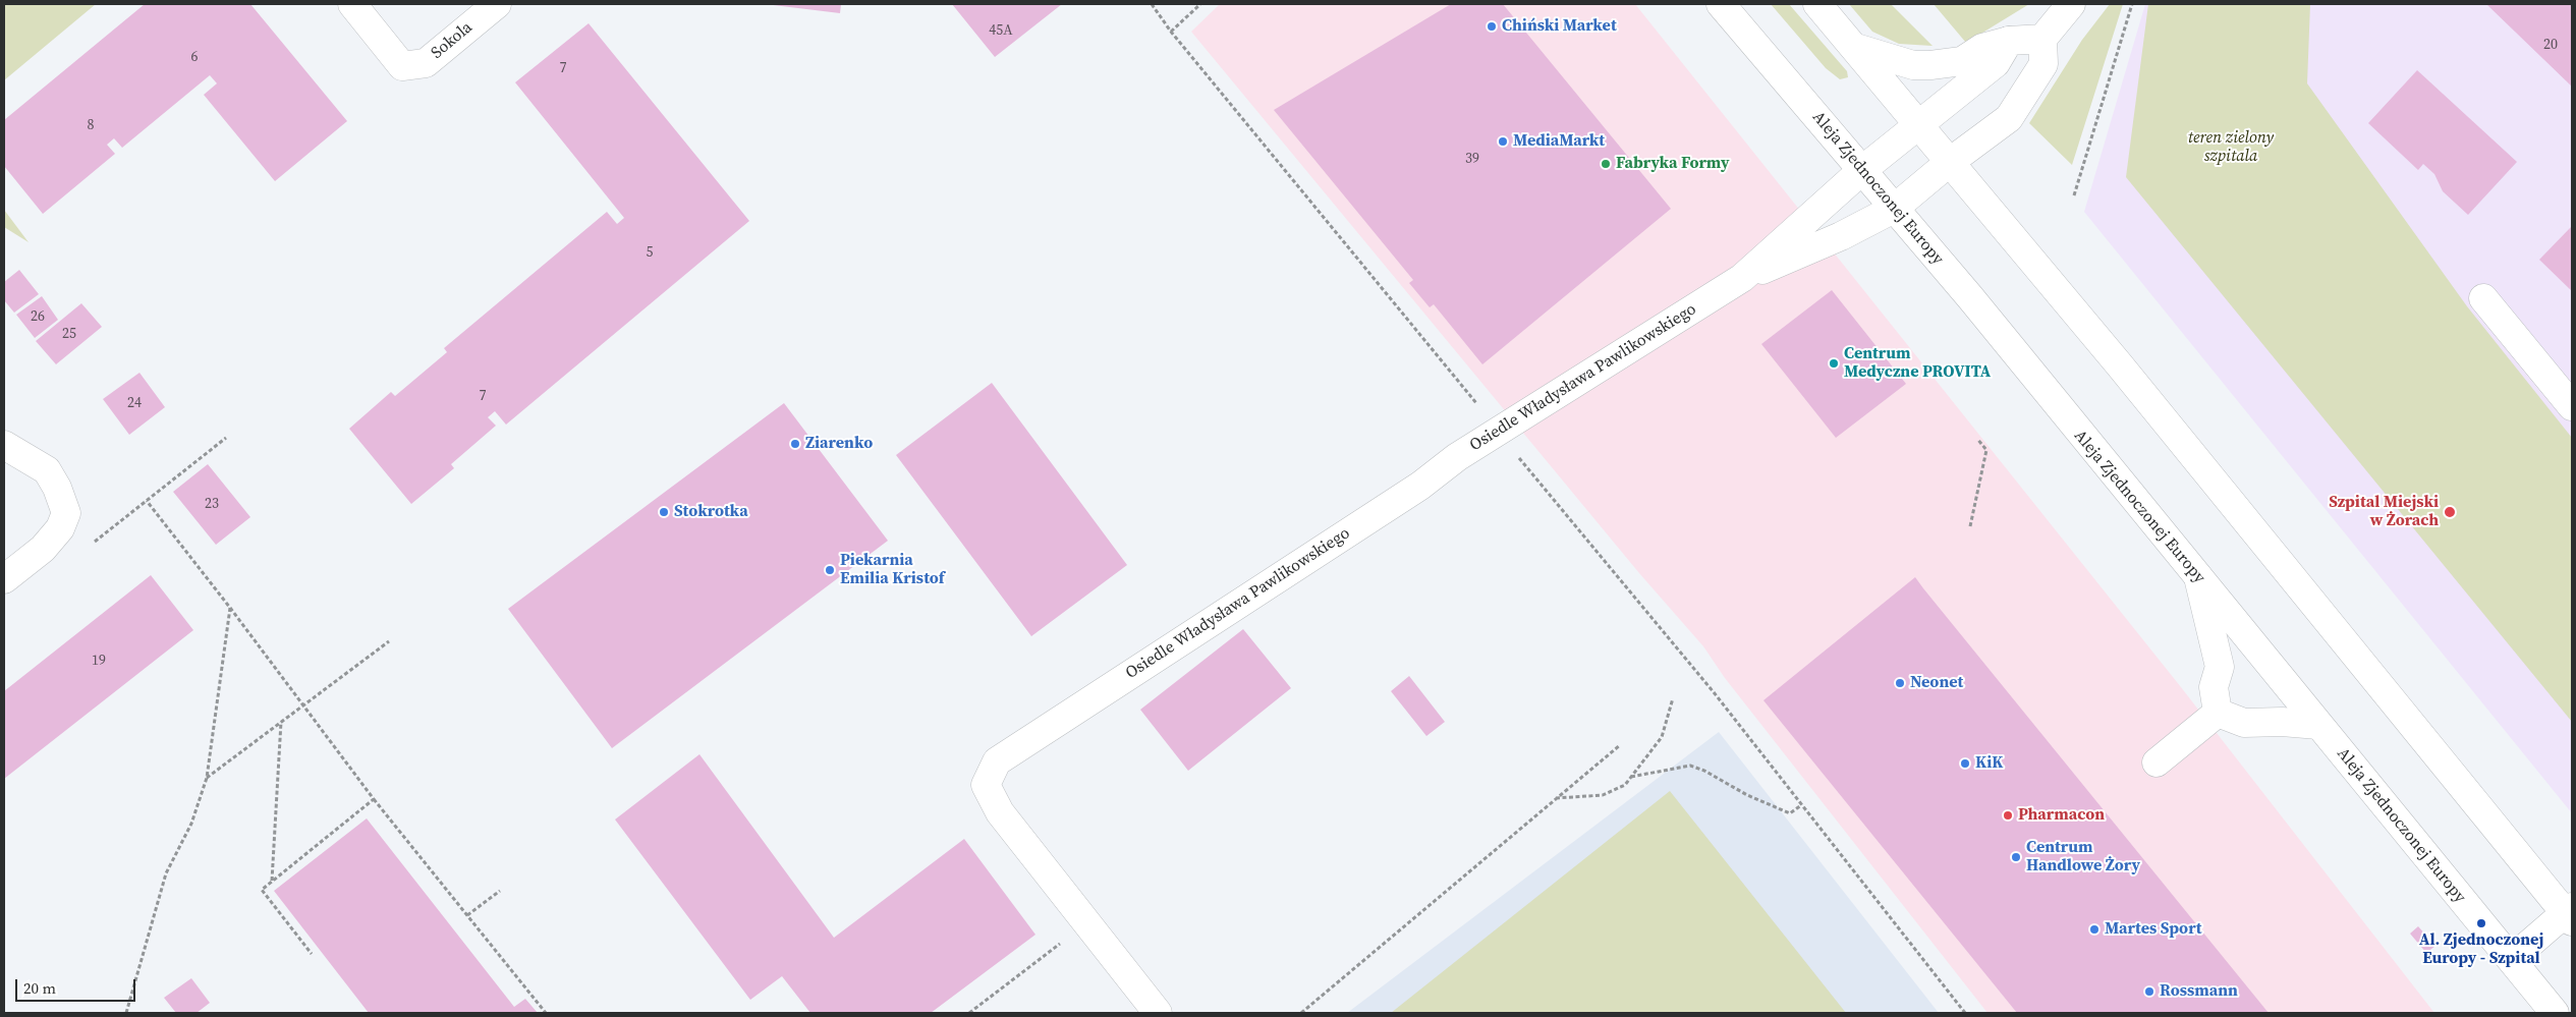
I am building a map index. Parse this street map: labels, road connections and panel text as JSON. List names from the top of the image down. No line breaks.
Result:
{"streets":{"main road":["Sokola","Aleja Zjednoczonej Europy","Osiedle Władysława Pawlikowskiego"]},"crossings":[["Aleja Zjednoczonej Europy","Osiedle Władysława Pawlikowskiego"]],"parks":["teren zielony szpitala"],"places":["Chiński Market","MediaMarkt","Fabryka Formy","Centrum Medyczne PROVITA","Ziarenko","Stokrotka","Szpital Miejski w Żorach","Piekarnia Emilia Kristof","Neonet","KiK","Pharmacon","Centrum Handlowe Żory","Al. Zjednoczonej Europy - Szpital","Martes Sport","Rossmann"],"house_numbers":["45A","20","6","7","8","39","5","26","25","7","24","23","19"],"scale_bar":"20 m"}
